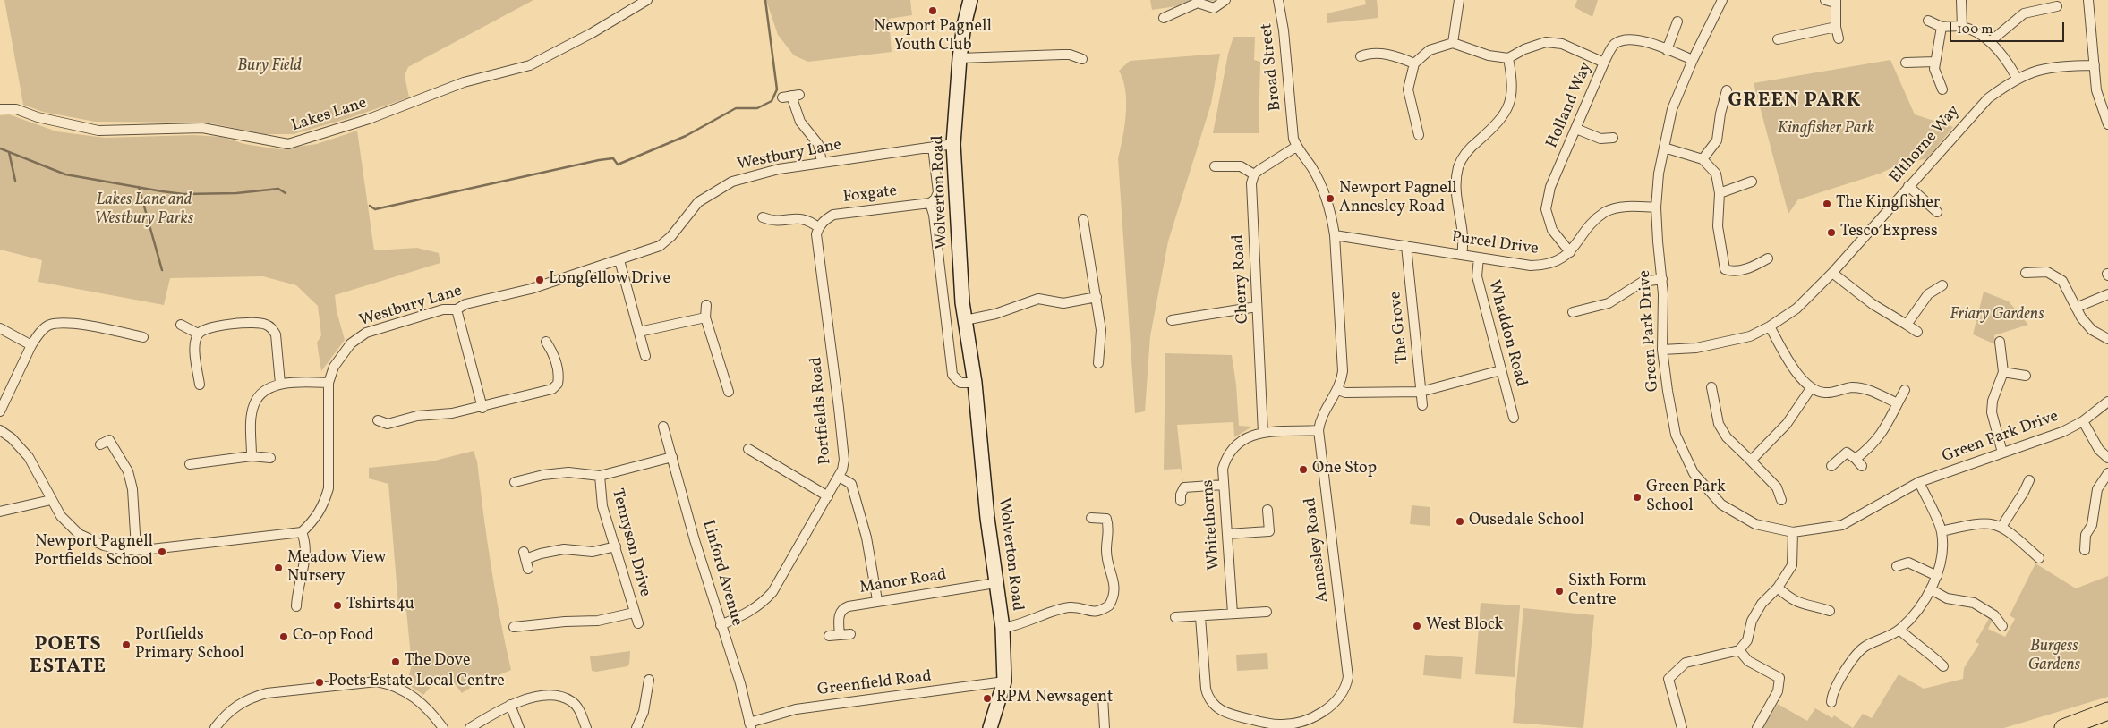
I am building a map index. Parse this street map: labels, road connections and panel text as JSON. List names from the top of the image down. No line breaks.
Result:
{"streets":{"street":["Broad Street","Holland Way","Lakes Lane","Elthorne Way","Westbury Lane","Wolverton Road","Foxgate","Purcel Drive","Cherry Road","The Grove","Green Park Drive","Whaddon Road","Portfields Road","Whitethorns","Tennyson Drive","Annesley Road","Linford Avenue","Manor Road","Greenfield Road"]},"crossings":[["Broad Street","Annesley Road"],["Holland Way","Purcel Drive"],["Holland Way","Green Park Drive"],["Elthorne Way","Green Park Drive"],["Westbury Lane","Wolverton Road"],["Wolverton Road","Foxgate"],["Wolverton Road","Manor Road"],["Wolverton Road","Greenfield Road"],["Foxgate","Portfields Road"],["Purcel Drive","The Grove"],["Purcel Drive","Green Park Drive"],["Purcel Drive","Whaddon Road"],["Purcel Drive","Annesley Road"],["Cherry Road","Whitethorns"],["Portfields Road","Linford Avenue"],["Whitethorns","Annesley Road"],["Tennyson Drive","Linford Avenue"],["Linford Avenue","Greenfield Road"]],"districts":["GREEN PARK","POETS ESTATE"],"parks":["Bury Field","Kingfisher Park","Lakes Lane and Westbury Parks","Friary Gardens","Burgess Gardens"],"places":["Newport Pagnell Youth Club","Newport Pagnell Annesley Road","The Kingfisher","Tesco Express","Longfellow Drive","One Stop","Green Park School","Ousedale School","Newport Pagnell Portfields School","Meadow View Nursery","Sixth Form Centre","Tshirts4u","West Block","Co-op Food","Portfields Primary School","The Dove","Poets Estate Local Centre","RPM Newsagent"],"scale_bar":"100 m"}
